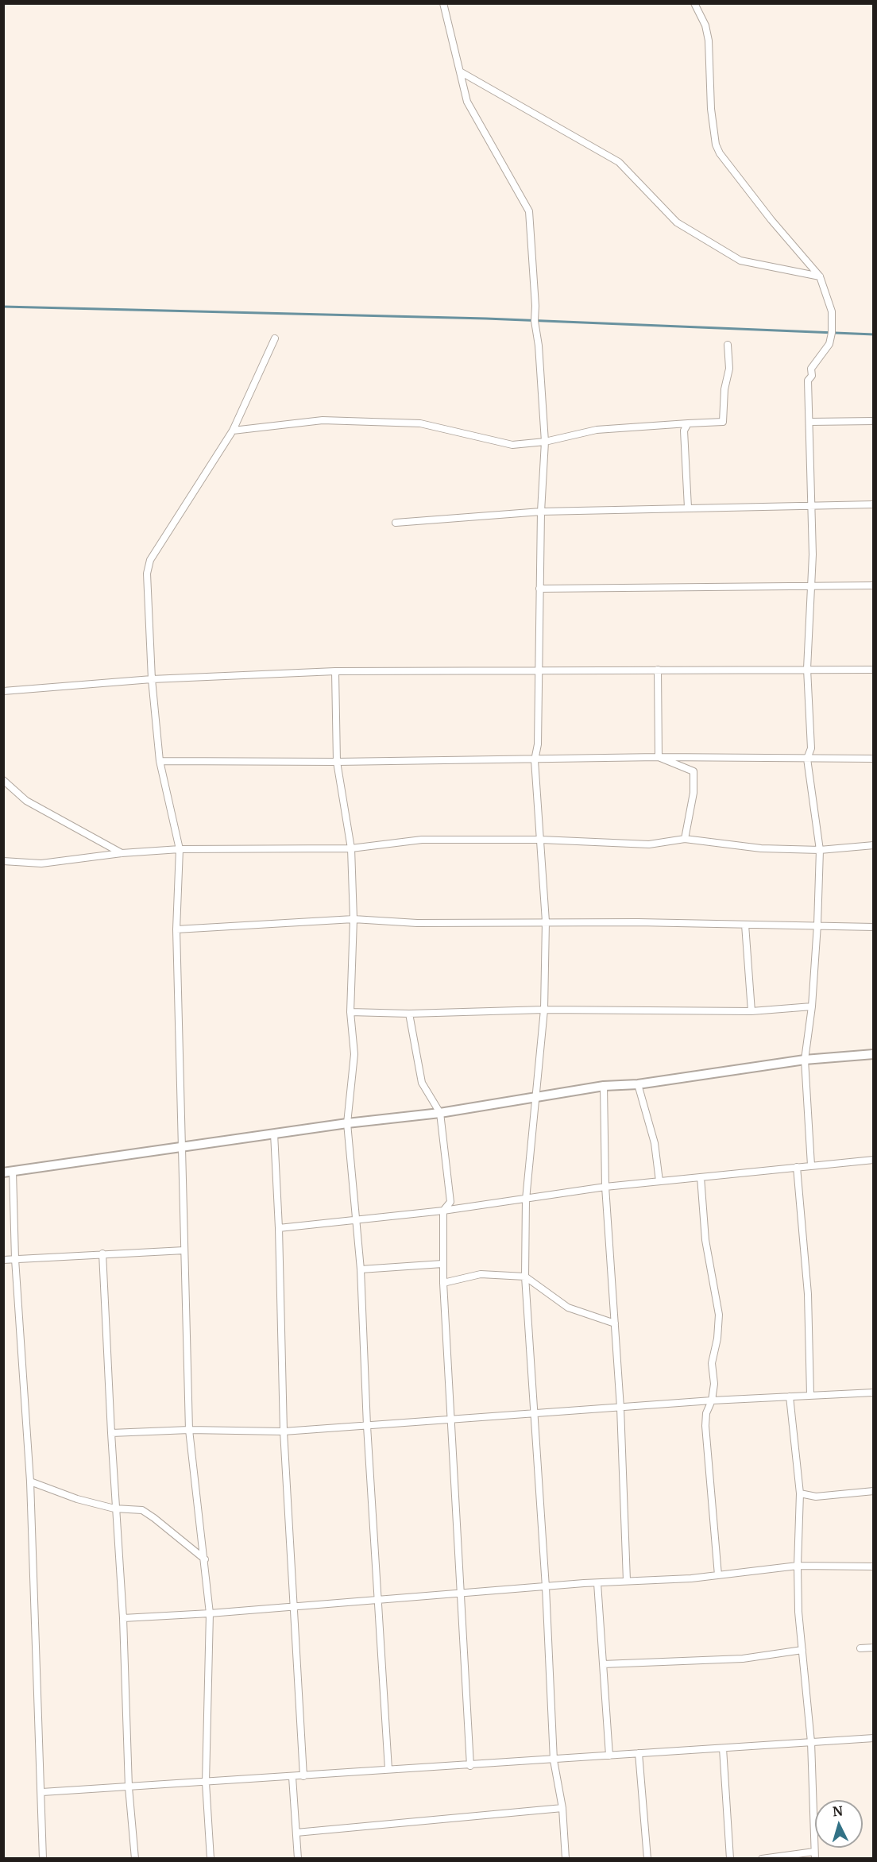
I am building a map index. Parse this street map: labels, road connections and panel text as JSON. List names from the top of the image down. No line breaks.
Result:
{"north":"top"}
